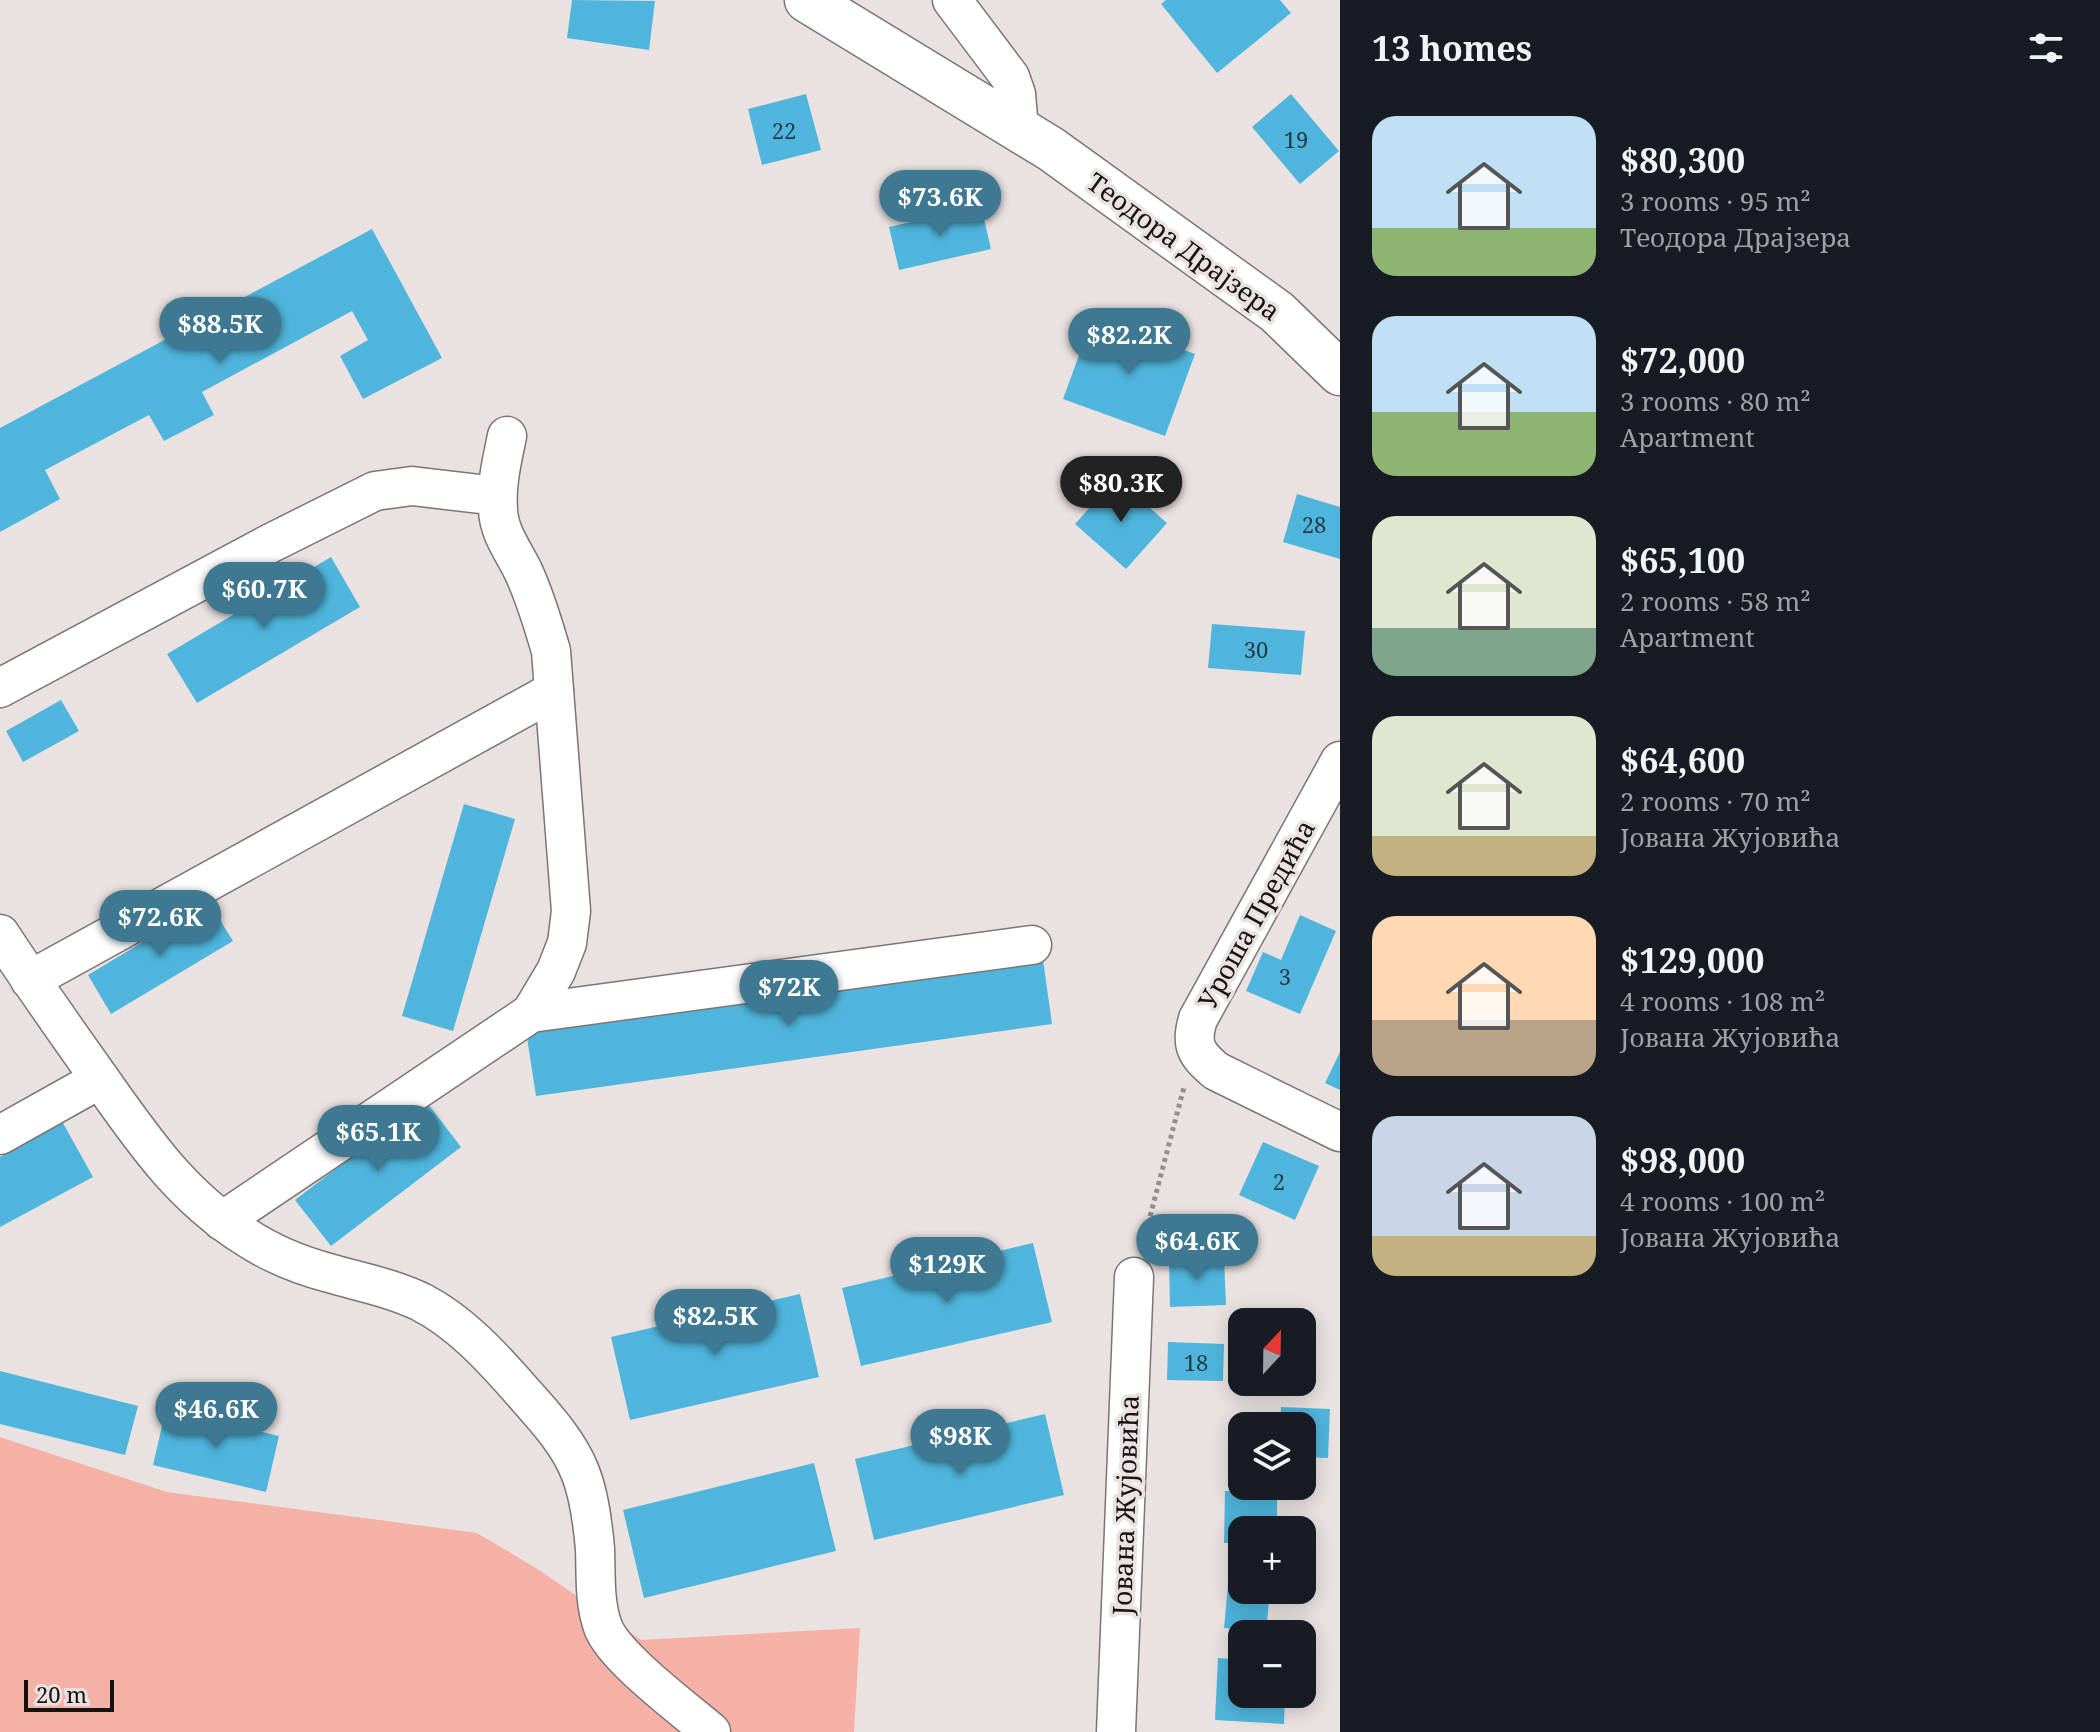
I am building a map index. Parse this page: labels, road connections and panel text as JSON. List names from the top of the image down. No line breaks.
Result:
{"streets":{"main road":["Теодора Драјзера"],"street":["Уроша Предића","Јована Жујовића"]},"house_numbers":["22","19","28","30","3","2","18"],"scale_bar":"20 m","north":"top","page":{"heading":"13 homes","list":[{"name":"$80,300","note":"3 rooms · 95 m² · Теодора Драјзера"},{"name":"$72,000","note":"3 rooms · 80 m² · Apartment"},{"name":"$65,100","note":"2 rooms · 58 m² · Apartment"},{"name":"$64,600","note":"2 rooms · 70 m² · Јована Жујовића"},{"name":"$129,000","note":"4 rooms · 108 m² · Јована Жујовића"},{"name":"$98,000","note":"4 rooms · 100 m² · Јована Жујовића"}],"price":["$73.6K","$88.5K","$82.2K","$80.3K","$60.7K","$72.6K","$72K","$65.1K","$64.6K","$129K","$82.5K","$46.6K","$98K"],"map_buttons":["+","−"],"scale":"20 m"}}
